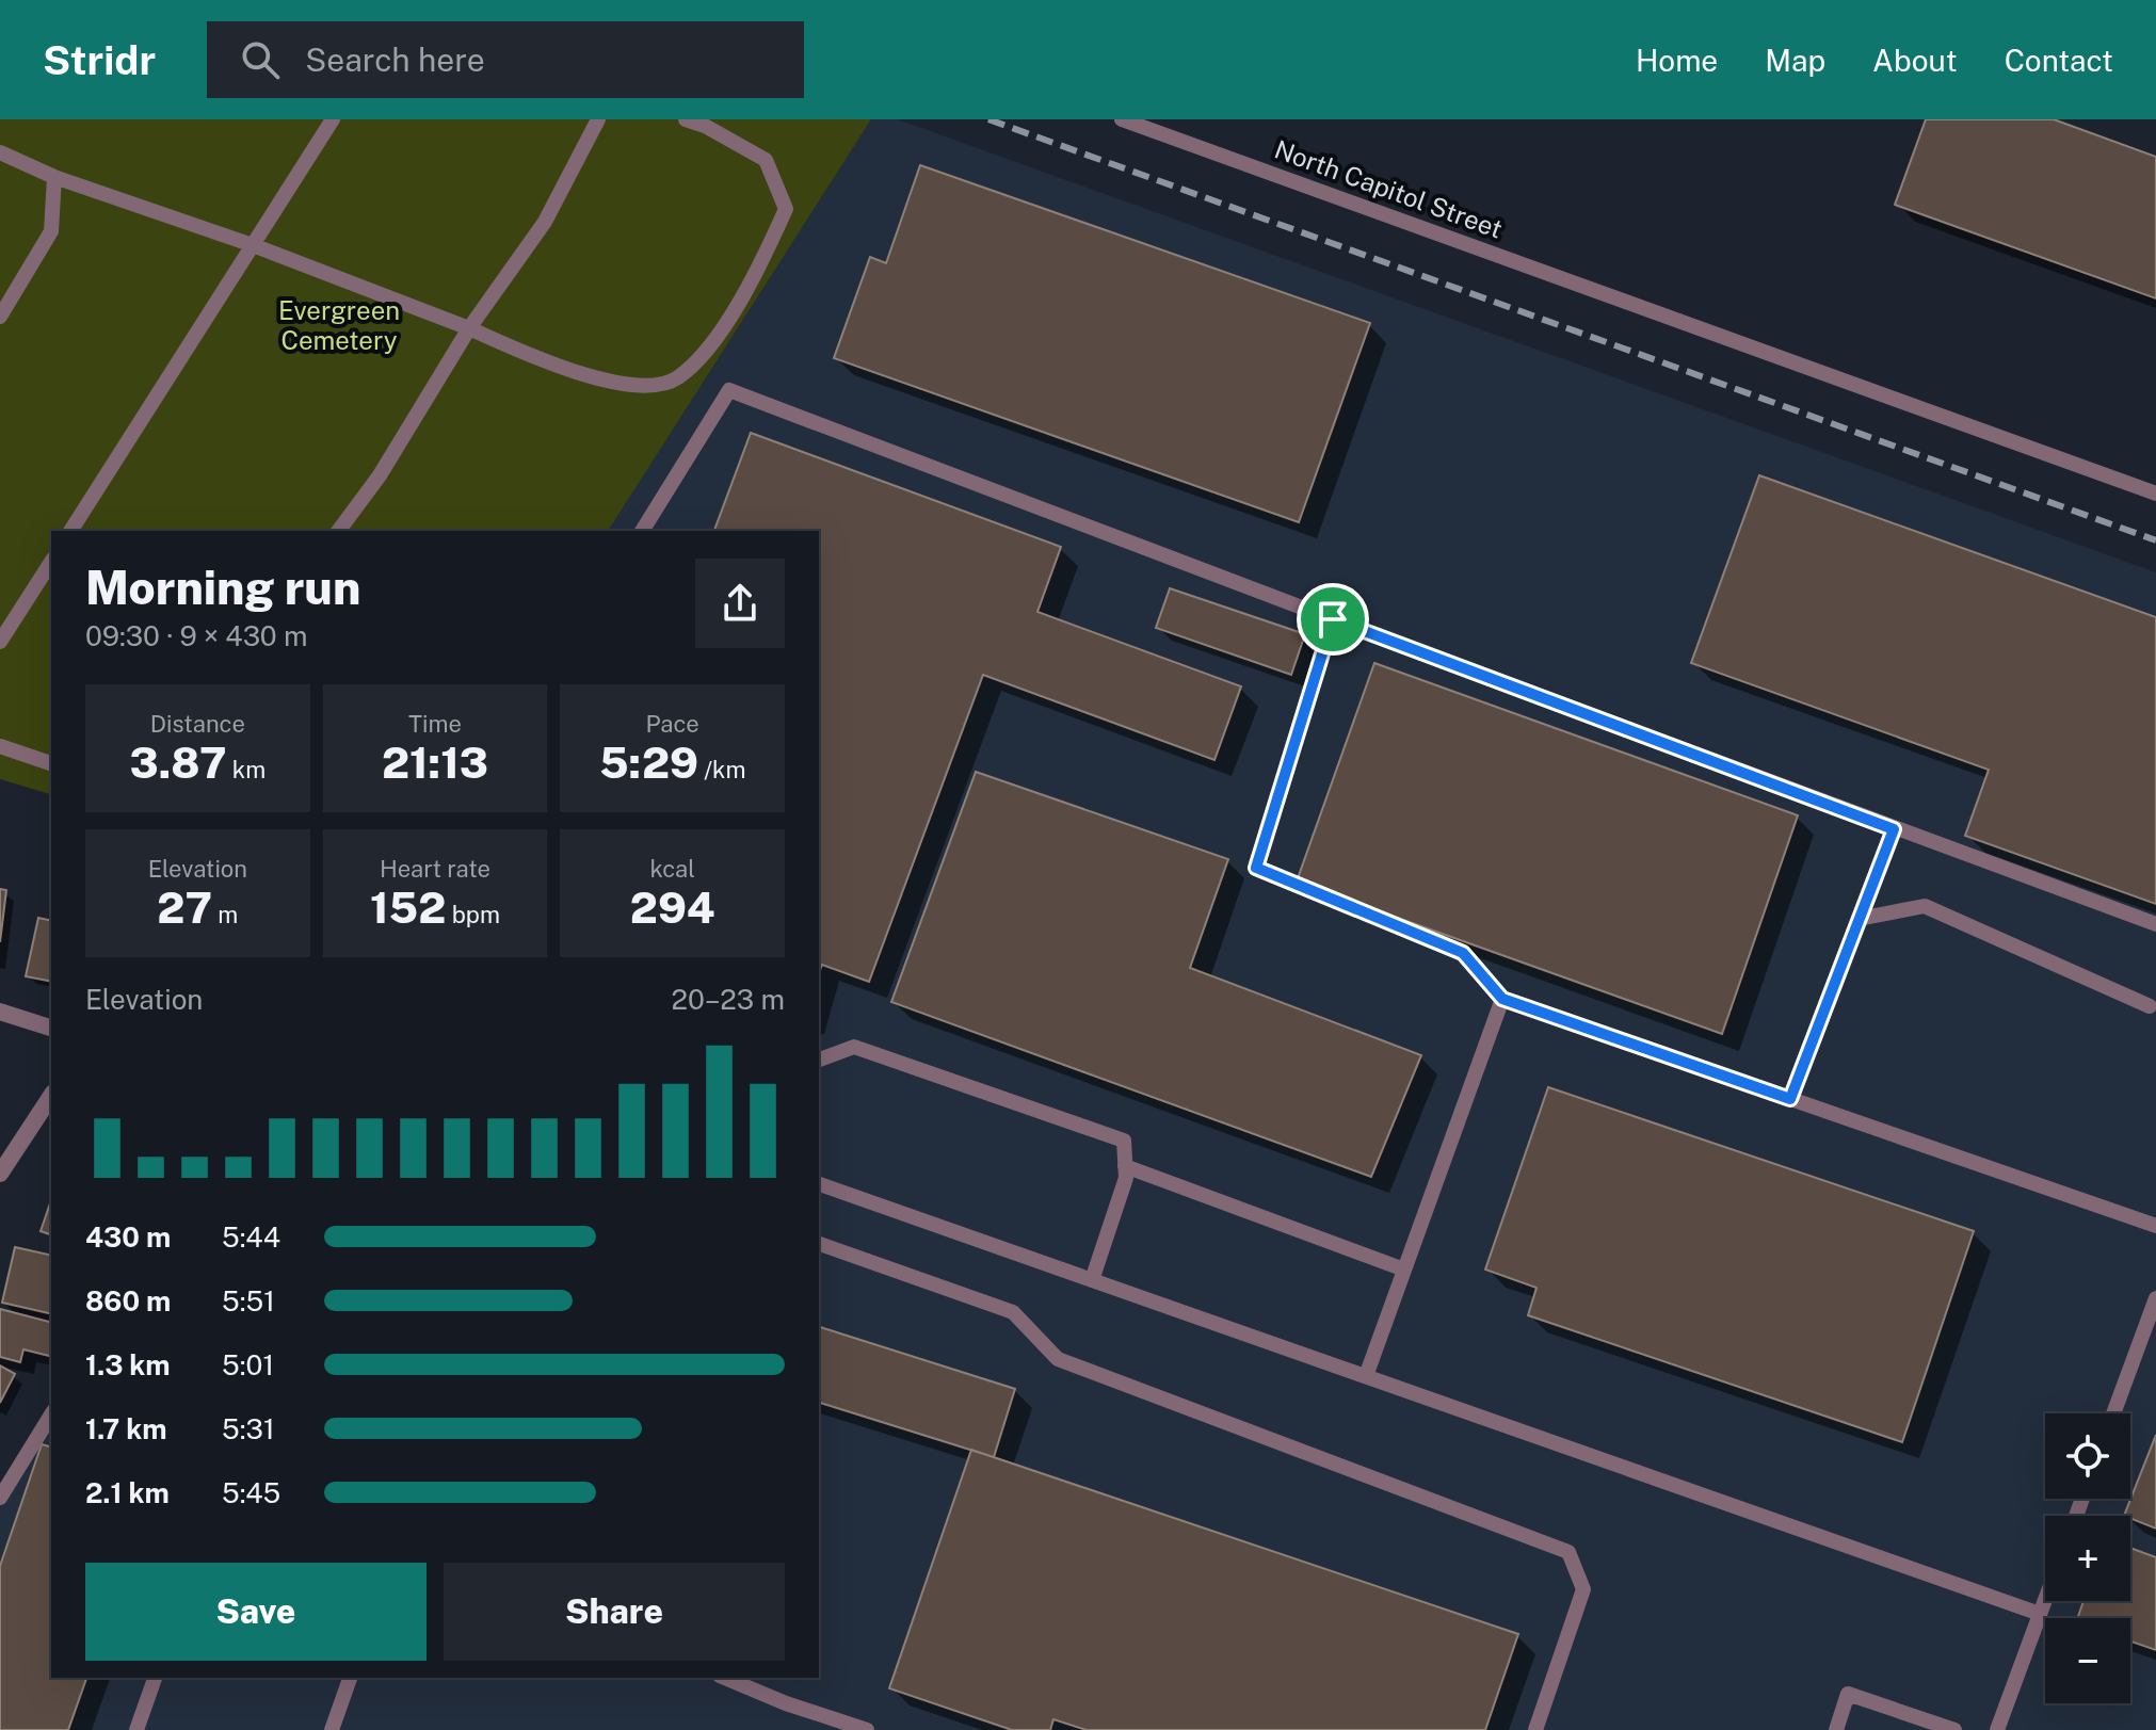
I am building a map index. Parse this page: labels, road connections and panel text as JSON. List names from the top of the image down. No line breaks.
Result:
{"streets":{"lane":["North Capitol Street"]},"parks":["Evergreen Cemetery"],"page":{"header":"Stridr","search":"Search here","nav":["Home","Map","About","Contact"],"heading":["Morning run","09:30 · 9 × 430 m"],"stats":[["Distance","3.87 km"],["Time","21:13"],["Pace","5:29 /km"],["Elevation","27 m"],["Heart rate","152 bpm"],["kcal","294"]],"chart":["Elevation","20–23 m"],"list":[{"name":"430 m","note":"5:44"},{"name":"860 m","note":"5:51"},{"name":"1.3 km","note":"5:01"},{"name":"1.7 km","note":"5:31"},{"name":"2.1 km","note":"5:45"}],"map_buttons":["+","−"],"buttons":["Save","Share"]}}
